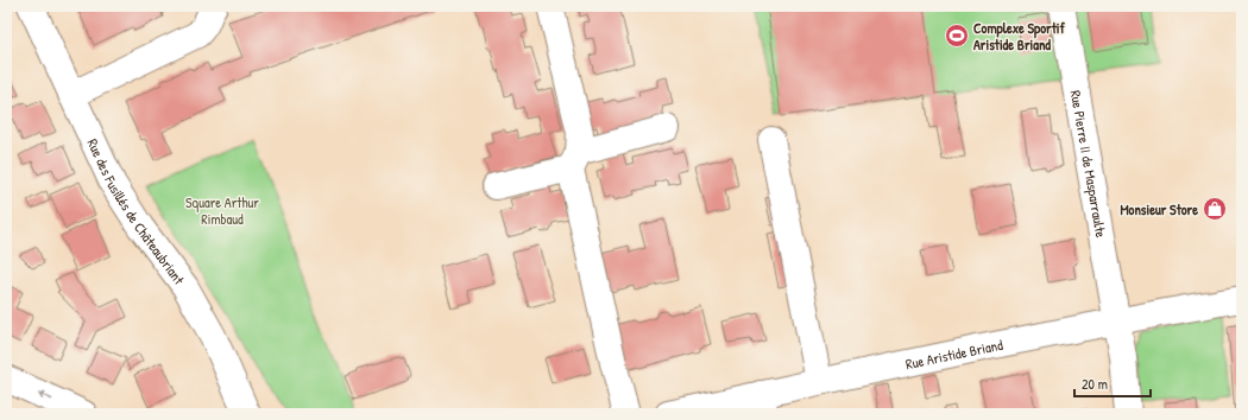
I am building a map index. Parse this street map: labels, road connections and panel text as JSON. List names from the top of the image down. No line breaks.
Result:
{"streets":{"main road":["Rue Pierre II de Masparraulte","Rue des Fusillés de Châteaubriant","Rue Aristide Briand"]},"crossings":[["Rue Pierre II de Masparraulte","Rue Aristide Briand"]],"parks":["Square Arthur Rimbaud"],"places":{"sports":["Complexe Sportif Aristide Briand"],"shop":["Monsieur Store"]},"scale_bar":"20 m"}
